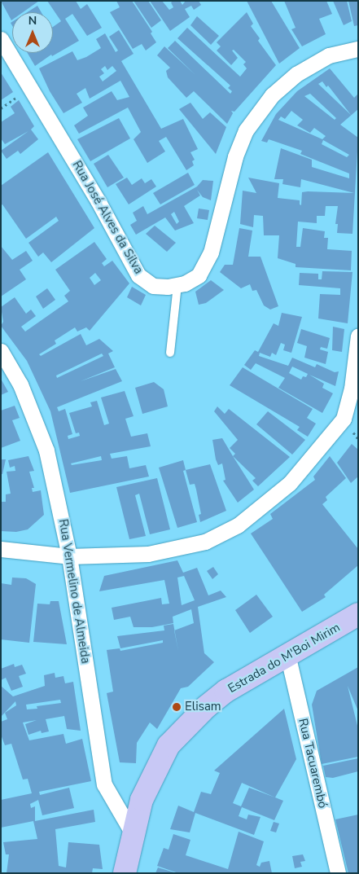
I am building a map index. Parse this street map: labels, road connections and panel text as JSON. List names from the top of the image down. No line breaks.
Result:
{"streets":{"main road":["Estrada do M'Boi Mirim"],"street":["Rua José Alves da Silva","Rua Vermelino de Almeida","Rua Tacuarembó"]},"crossings":[["Rua Vermelino de Almeida","Estrada do M'Boi Mirim"],["Estrada do M'Boi Mirim","Rua Tacuarembó"]],"places":["Elisam"],"north":"top"}
